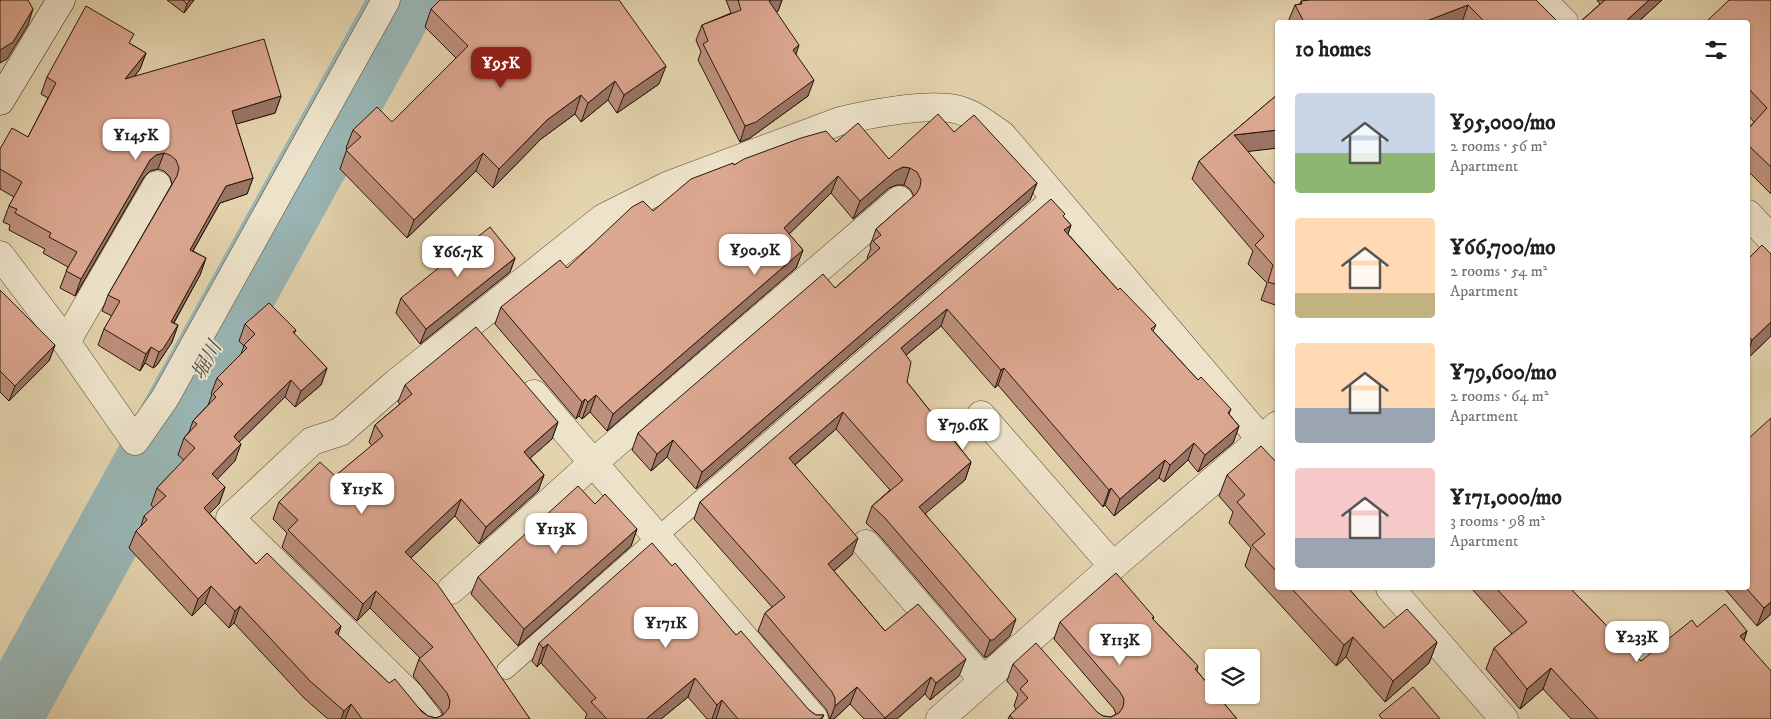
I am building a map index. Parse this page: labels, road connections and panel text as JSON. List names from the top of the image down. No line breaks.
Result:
{"water":["堀川"],"page":{"heading":"10 homes","price":["¥95K","¥145K","¥90.9K","¥66.7K","¥79.6K","¥115K","¥113K","¥171K","¥233K","¥113K"],"list":[{"name":"¥95,000/mo","note":"2 rooms · 56 m² · Apartment"},{"name":"¥66,700/mo","note":"2 rooms · 54 m² · Apartment"},{"name":"¥79,600/mo","note":"2 rooms · 64 m² · Apartment"},{"name":"¥171,000/mo","note":"3 rooms · 98 m² · Apartment"}]}}
